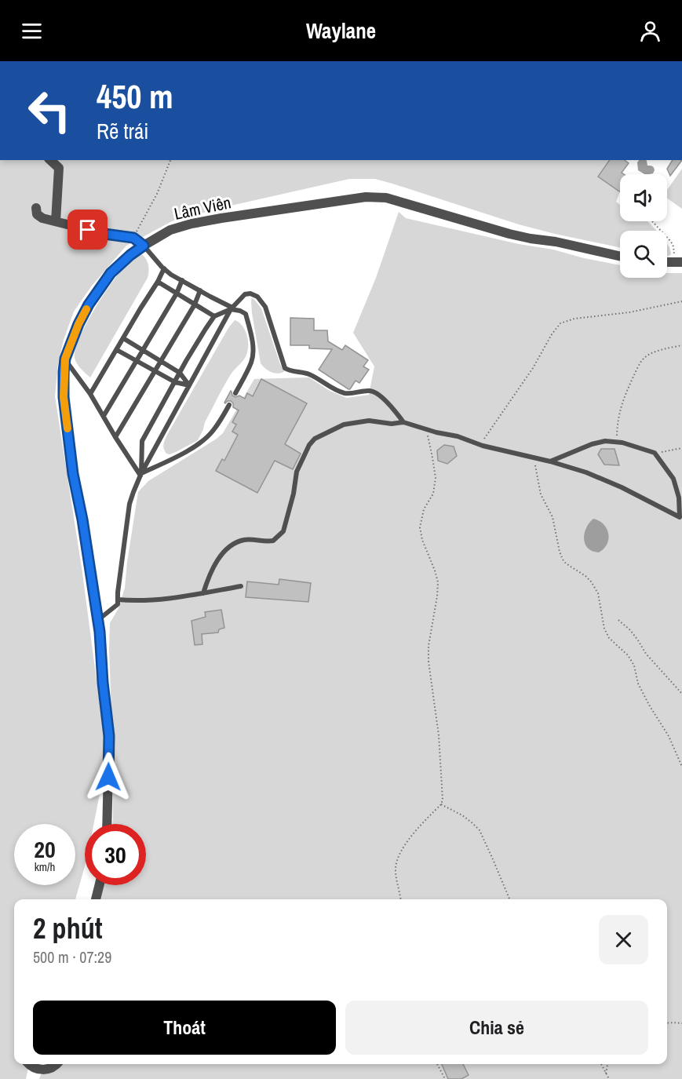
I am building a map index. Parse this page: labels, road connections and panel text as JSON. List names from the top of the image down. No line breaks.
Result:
{"streets":{"street":["Lâm Viên"]},"page":{"header":"Waylane","turn":["450 m","Rẽ trái"],"speed":"20 km/h","limit":"30","heading":["2 phút","500 m · 07:29"],"buttons":["Thoát","Chia sẻ"]}}
